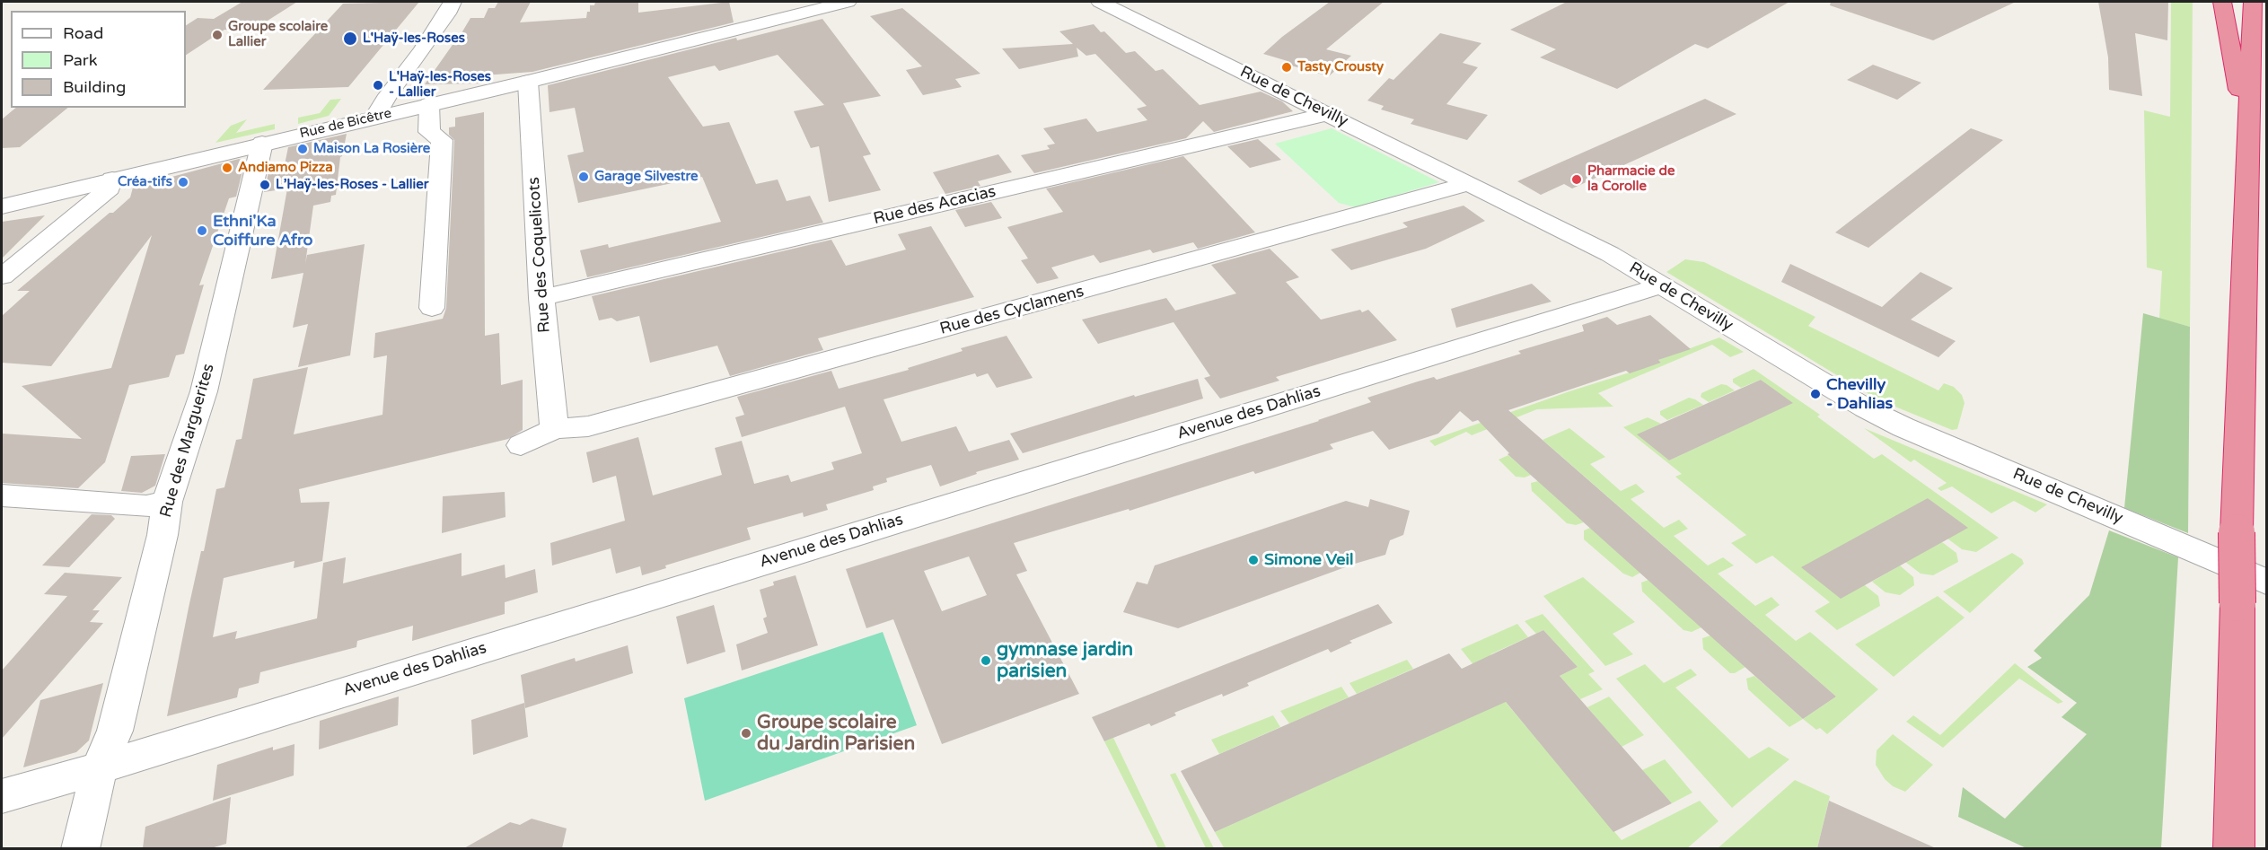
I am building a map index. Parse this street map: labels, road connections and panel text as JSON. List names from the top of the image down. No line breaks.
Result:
{"streets":{"street":["Rue de Chevilly","Rue de Bicêtre","Rue des Acacias","Rue des Coquelicots","Rue des Cyclamens","Avenue des Dahlias","Rue des Marguerites"]},"crossings":[["Rue de Chevilly","Rue des Acacias"],["Rue de Chevilly","Rue des Cyclamens"],["Rue de Chevilly","Avenue des Dahlias"],["Rue de Bicêtre","Rue des Coquelicots"],["Rue de Bicêtre","Rue des Marguerites"],["Rue des Acacias","Rue des Coquelicots"],["Rue des Coquelicots","Rue des Cyclamens"],["Avenue des Dahlias","Rue des Marguerites"]],"places":["Groupe scolaire Lallier","L'Haÿ-les-Roses","Tasty Crousty","L'Haÿ-les-Roses - Lallier","Maison La Rosière","Andiamo Pizza","Garage Silvestre","Pharmacie de la Corolle","Créa-tifs","L’Haÿ-les-Roses - Lallier","Ethni'Ka Coiffure Afro","Chevilly - Dahlias","Simone Veil","gymnase jardin parisien","Groupe scolaire du Jardin Parisien"],"legend":["Road","Park","Building"]}
